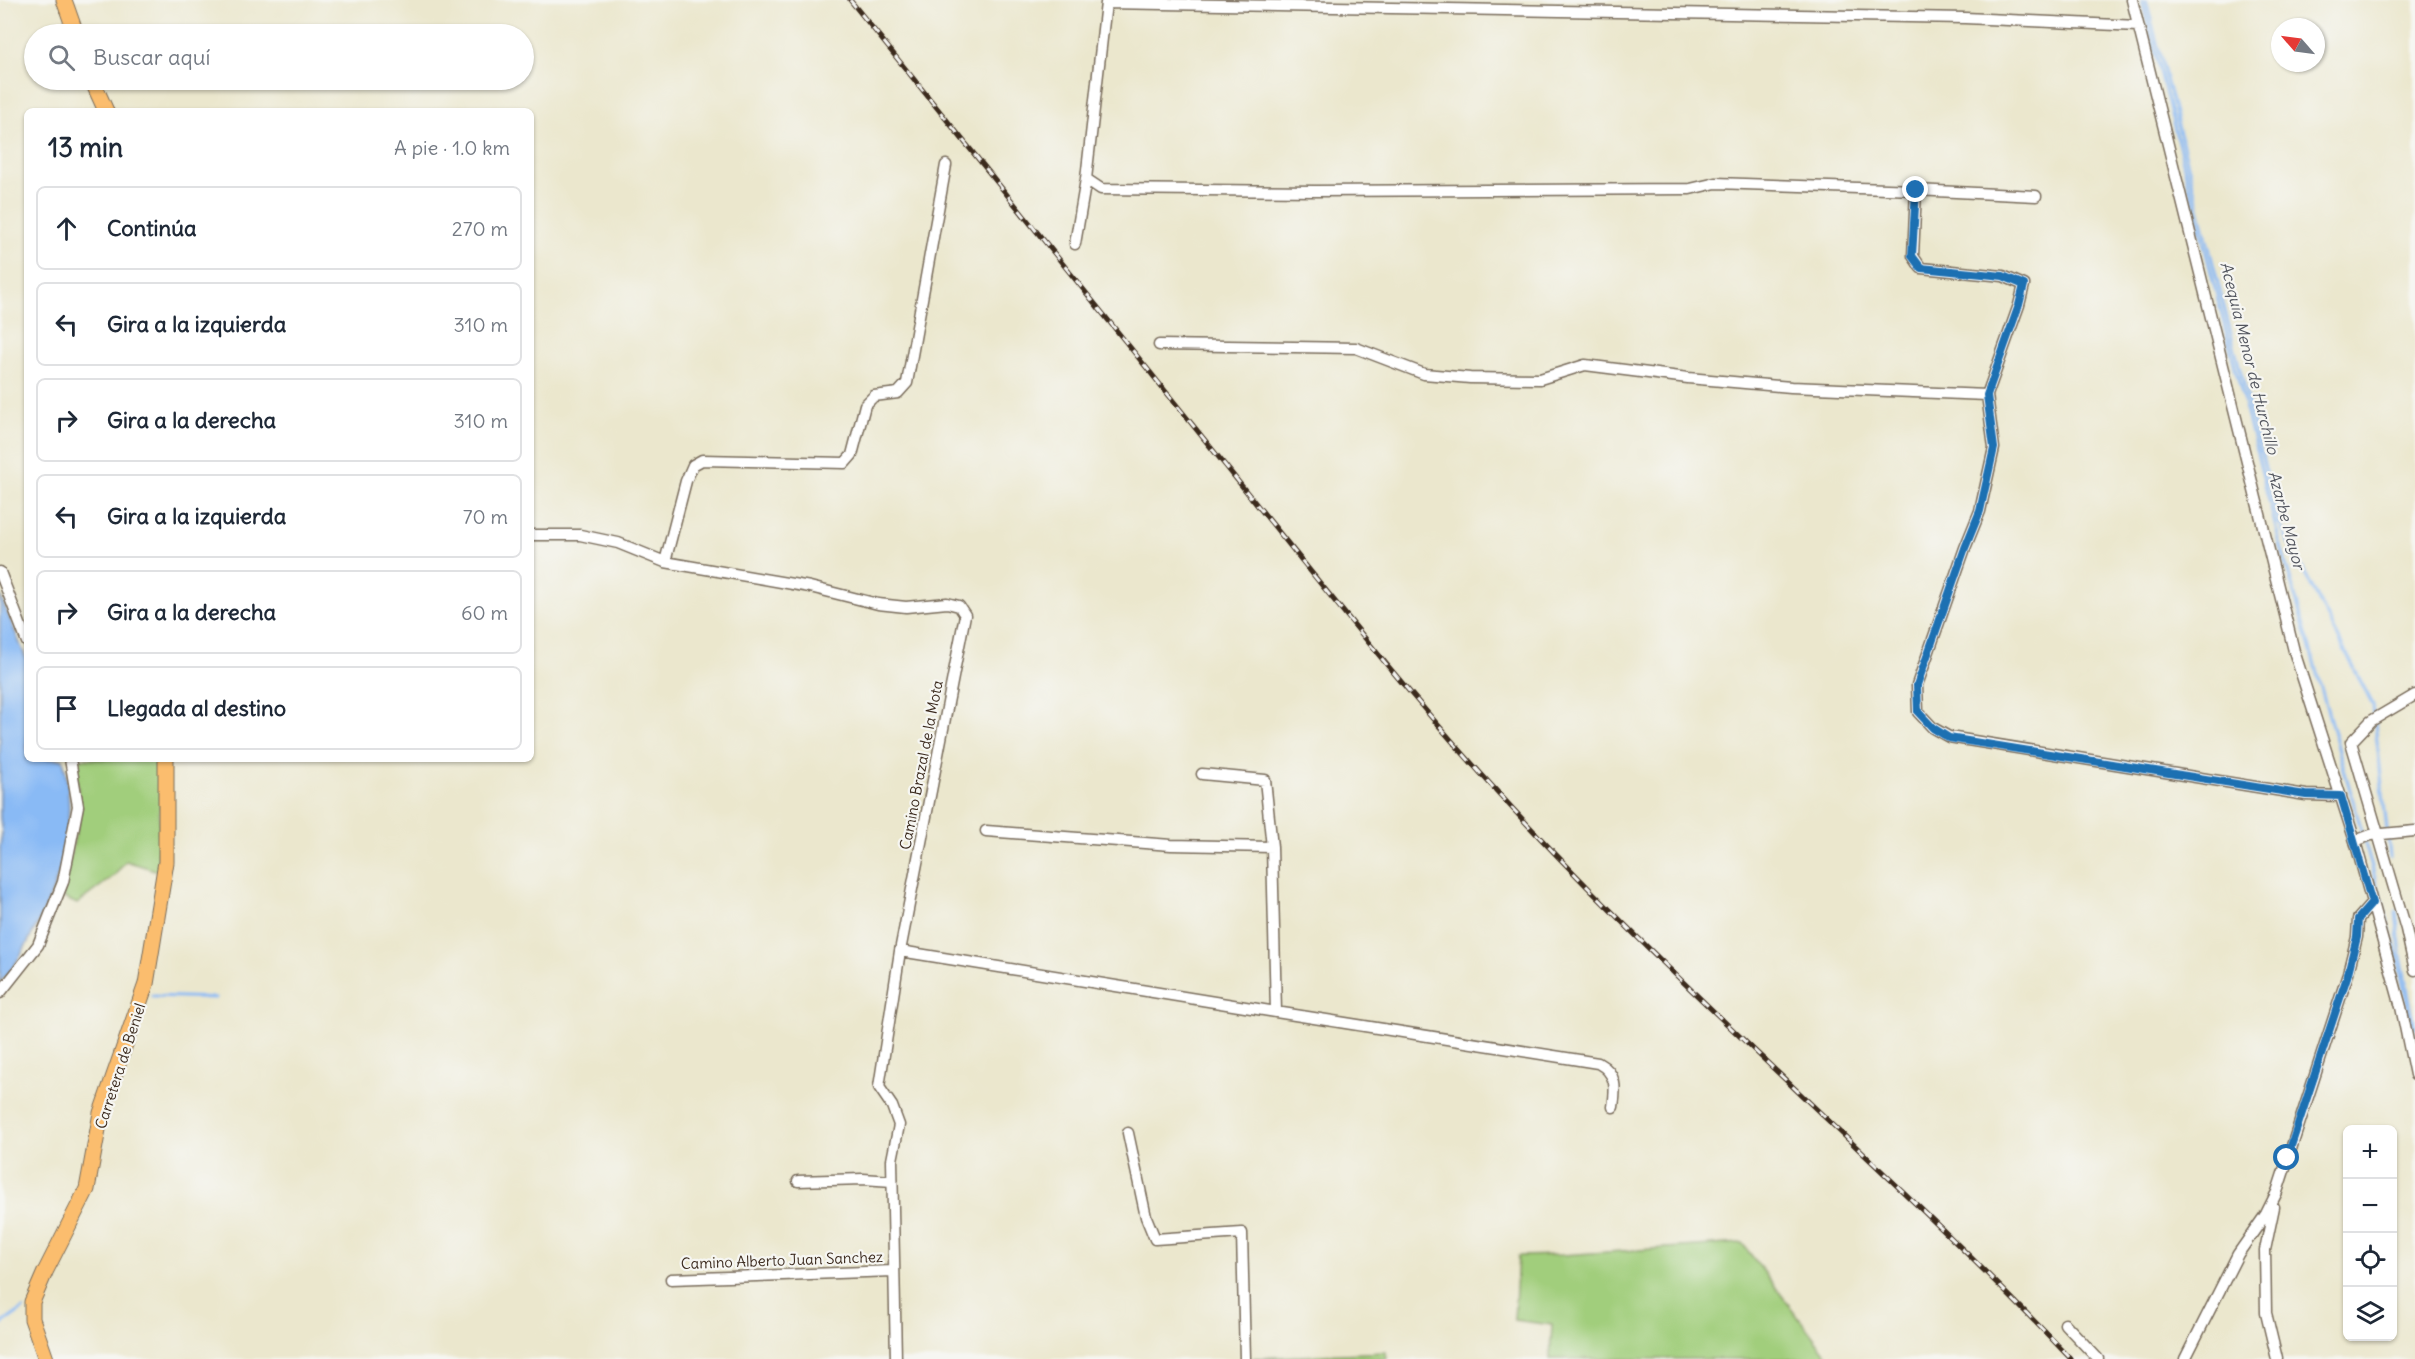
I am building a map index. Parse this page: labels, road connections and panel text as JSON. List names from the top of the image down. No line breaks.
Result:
{"streets":{"main road":["Carretera de Beniel"],"street":["Camino Brazal de la Mota","Camino Alberto Juan Sanchez"]},"crossings":[["Camino Brazal de la Mota","Camino Alberto Juan Sanchez"]],"water":["Acequia Menor de Hurchillo","Azarbe Mayor"],"north":"top left","page":{"search":"Buscar aquí","heading":["13 min","A pie · 1.0 km"],"list":[["Continúa","270 m"],["Gira a la izquierda","310 m"],["Gira a la derecha","310 m"],["Gira a la izquierda","70 m"],["Gira a la derecha","60 m"],"Llegada al destino"],"map_buttons":["+","−"]}}
